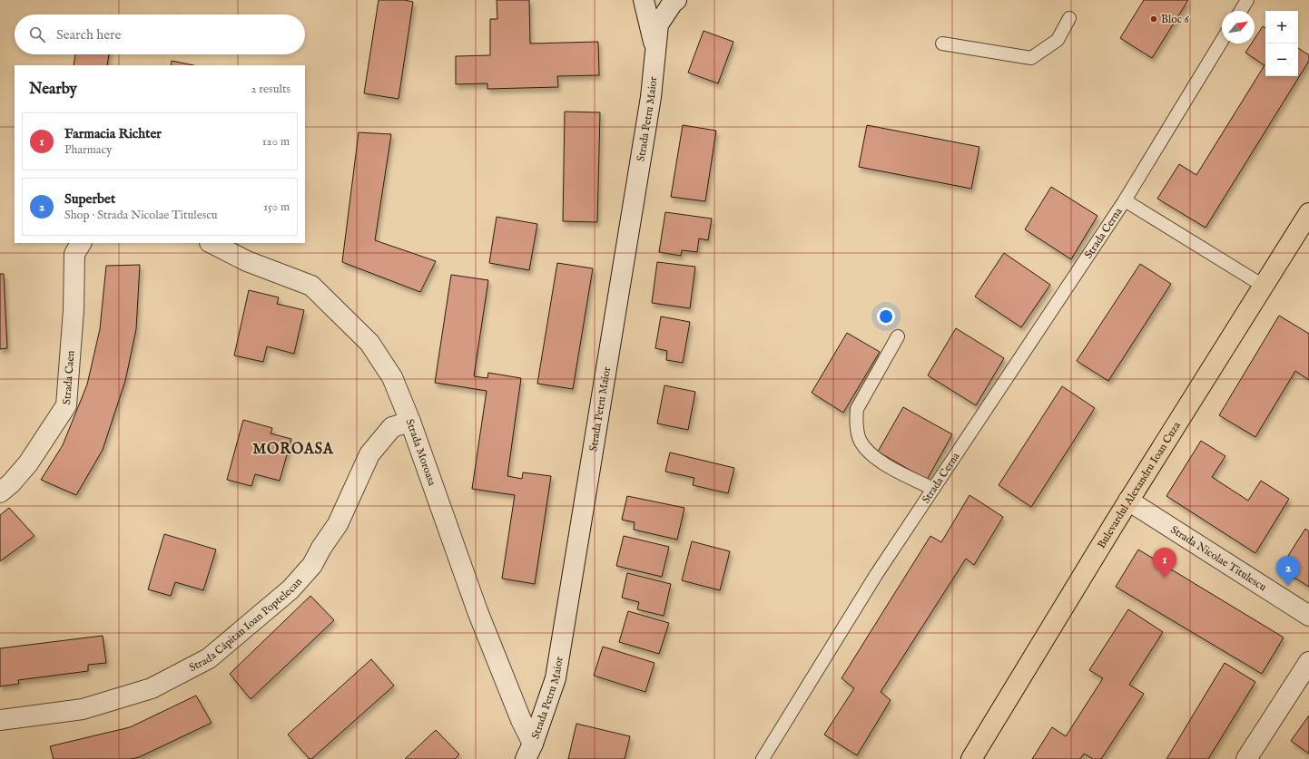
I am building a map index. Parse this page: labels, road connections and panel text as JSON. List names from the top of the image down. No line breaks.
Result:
{"streets":{"main road":["Bulevardul Alexandru Ioan Cuza"],"street":["Strada Petru Maior","Strada Caen","Strada Moroasa","Strada Nicolae Titulescu","Strada Căpitan Ioan Poptelecan"],"lane":["Strada Cerna"]},"crossings":[["Strada Petru Maior","Strada Moroasa"],["Strada Cerna","Bulevardul Alexandru Ioan Cuza"],["Strada Moroasa","Strada Căpitan Ioan Poptelecan"],["Bulevardul Alexandru Ioan Cuza","Strada Nicolae Titulescu"]],"districts":["MOROASA"],"places":["Bloc 6"],"north":"top right","page":{"map_buttons":["+","−"],"search":"Search here","heading":["Nearby","2 results"],"list":[{"mark":"1","name":"Farmacia Richter","note":"Pharmacy","value":"120 m"},{"mark":"2","name":"Superbet","note":"Shop · Strada Nicolae Titulescu","value":"150 m"}],"pins":["1","2"]}}
